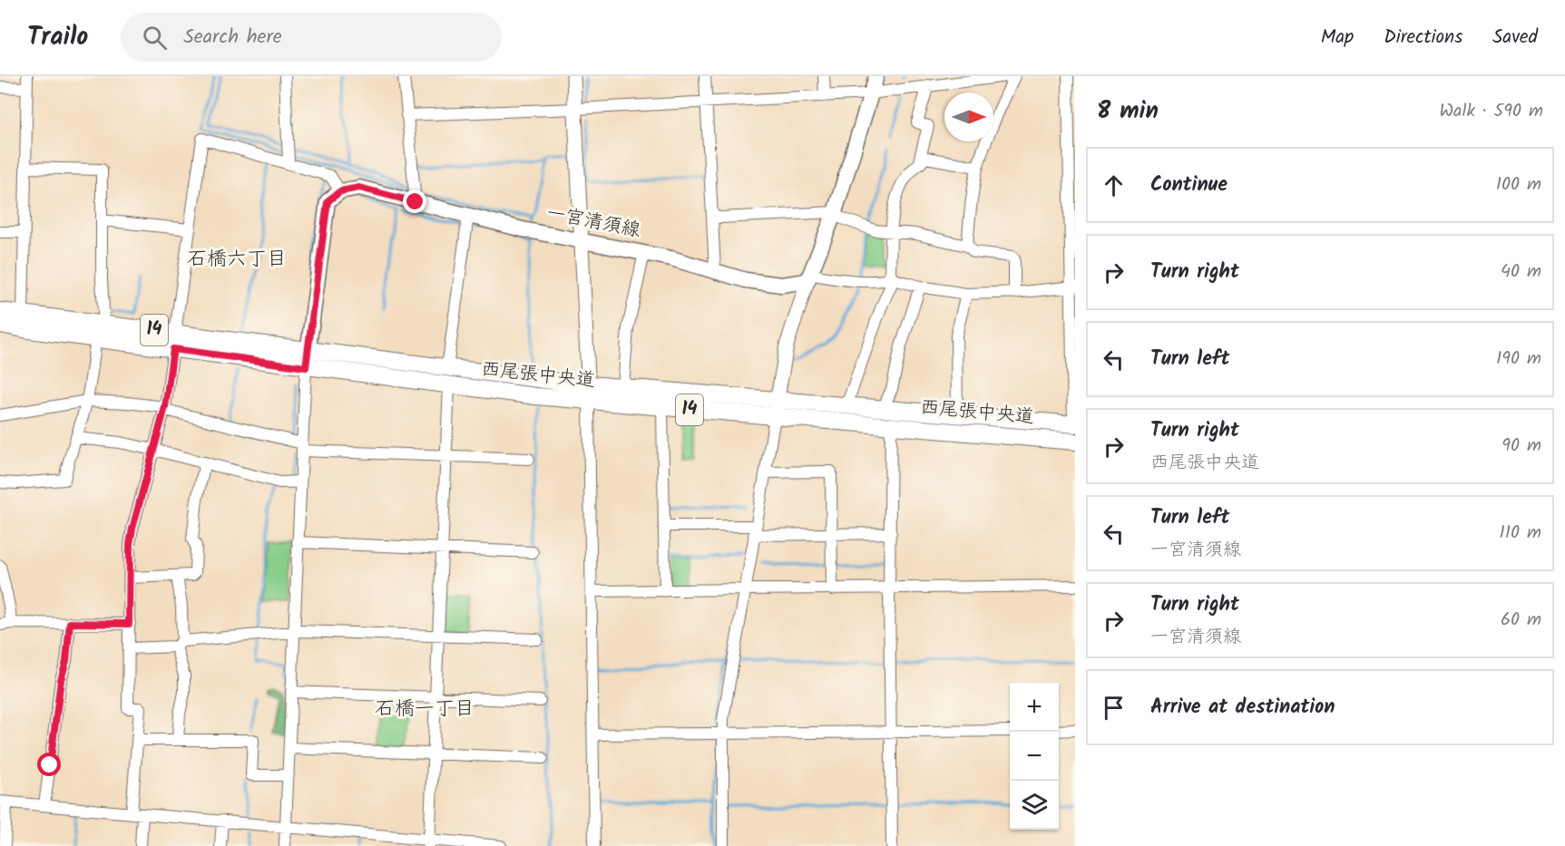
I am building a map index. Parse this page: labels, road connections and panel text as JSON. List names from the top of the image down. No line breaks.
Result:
{"streets":{"main road":["一宮清須線","14","西尾張中央道"]},"districts":["石橋六丁目","石橋一丁目"],"north":"right","page":{"header":"Trailo","search":"Search here","nav":["Map","Directions","Saved"],"heading":["8 min","Walk · 590 m"],"list":[["Continue","100 m"],["Turn right","40 m"],["Turn left","190 m"],["Turn right","西尾張中央道","90 m"],["Turn left","一宮清須線","110 m"],["Turn right","一宮清須線","60 m"],"Arrive at destination"],"map_buttons":["+","−"]}}
